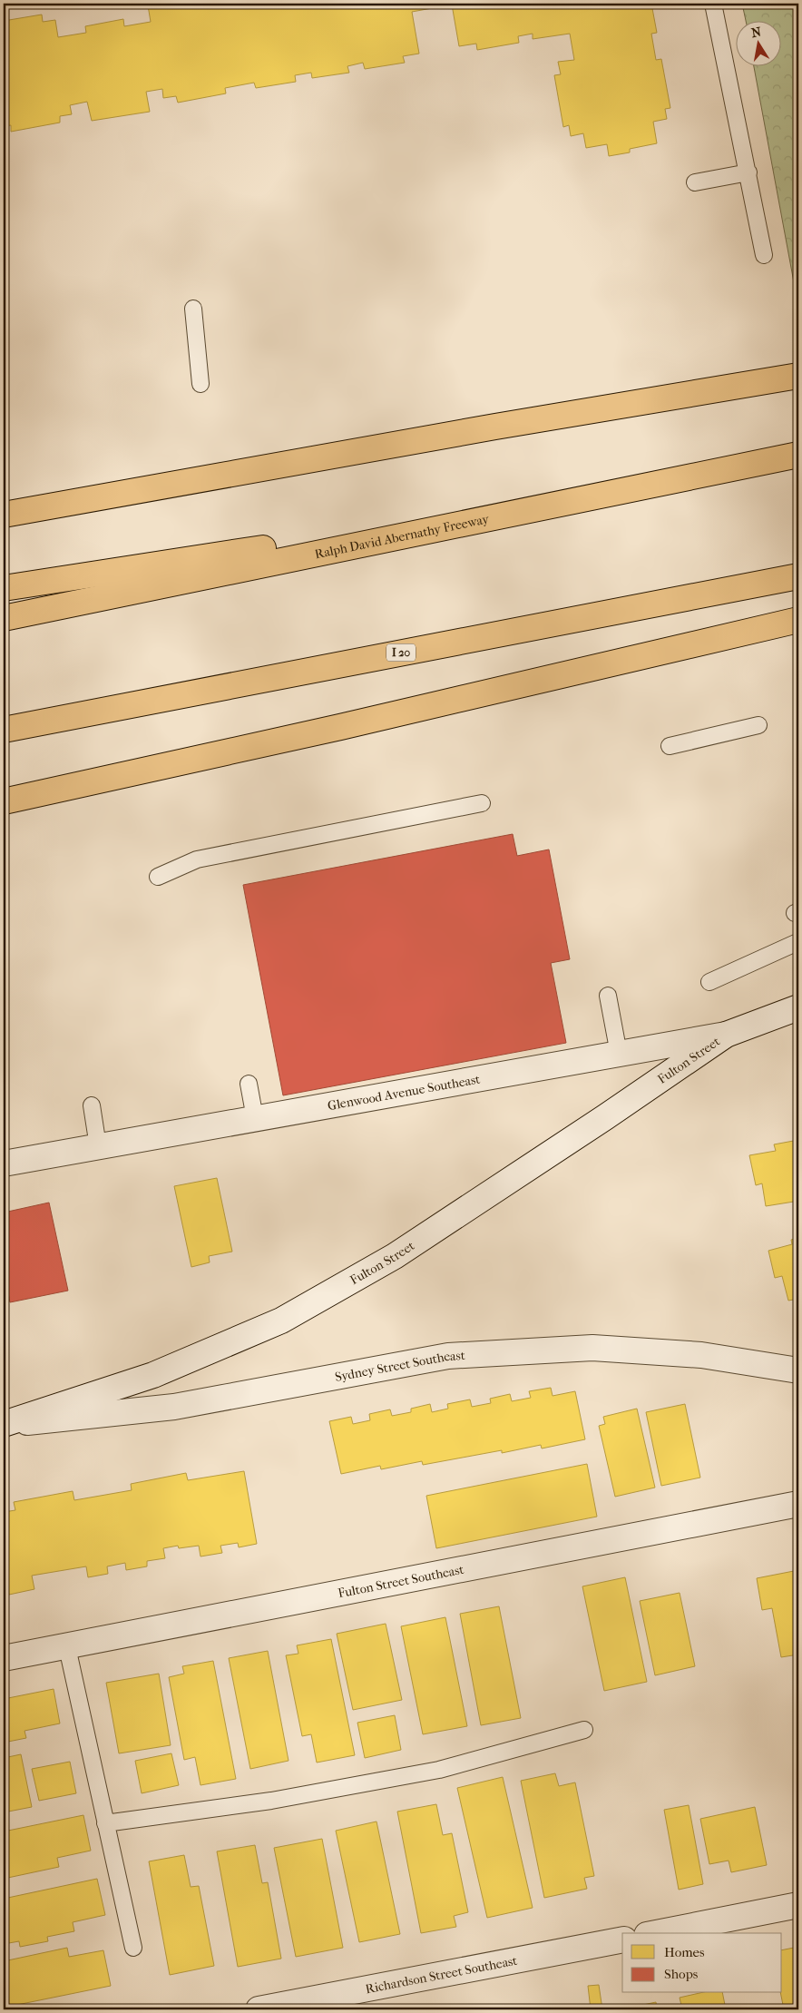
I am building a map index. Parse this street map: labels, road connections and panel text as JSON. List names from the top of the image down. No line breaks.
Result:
{"streets":{"highway":["Ralph David Abernathy Freeway","I 20"],"street":["Fulton Street","Glenwood Avenue Southeast","Sydney Street Southeast","Fulton Street Southeast","Richardson Street Southeast"]},"crossings":[["Fulton Street","Glenwood Avenue Southeast"],["Fulton Street","Sydney Street Southeast"]],"legend":["Homes","Shops"],"north":"top"}
